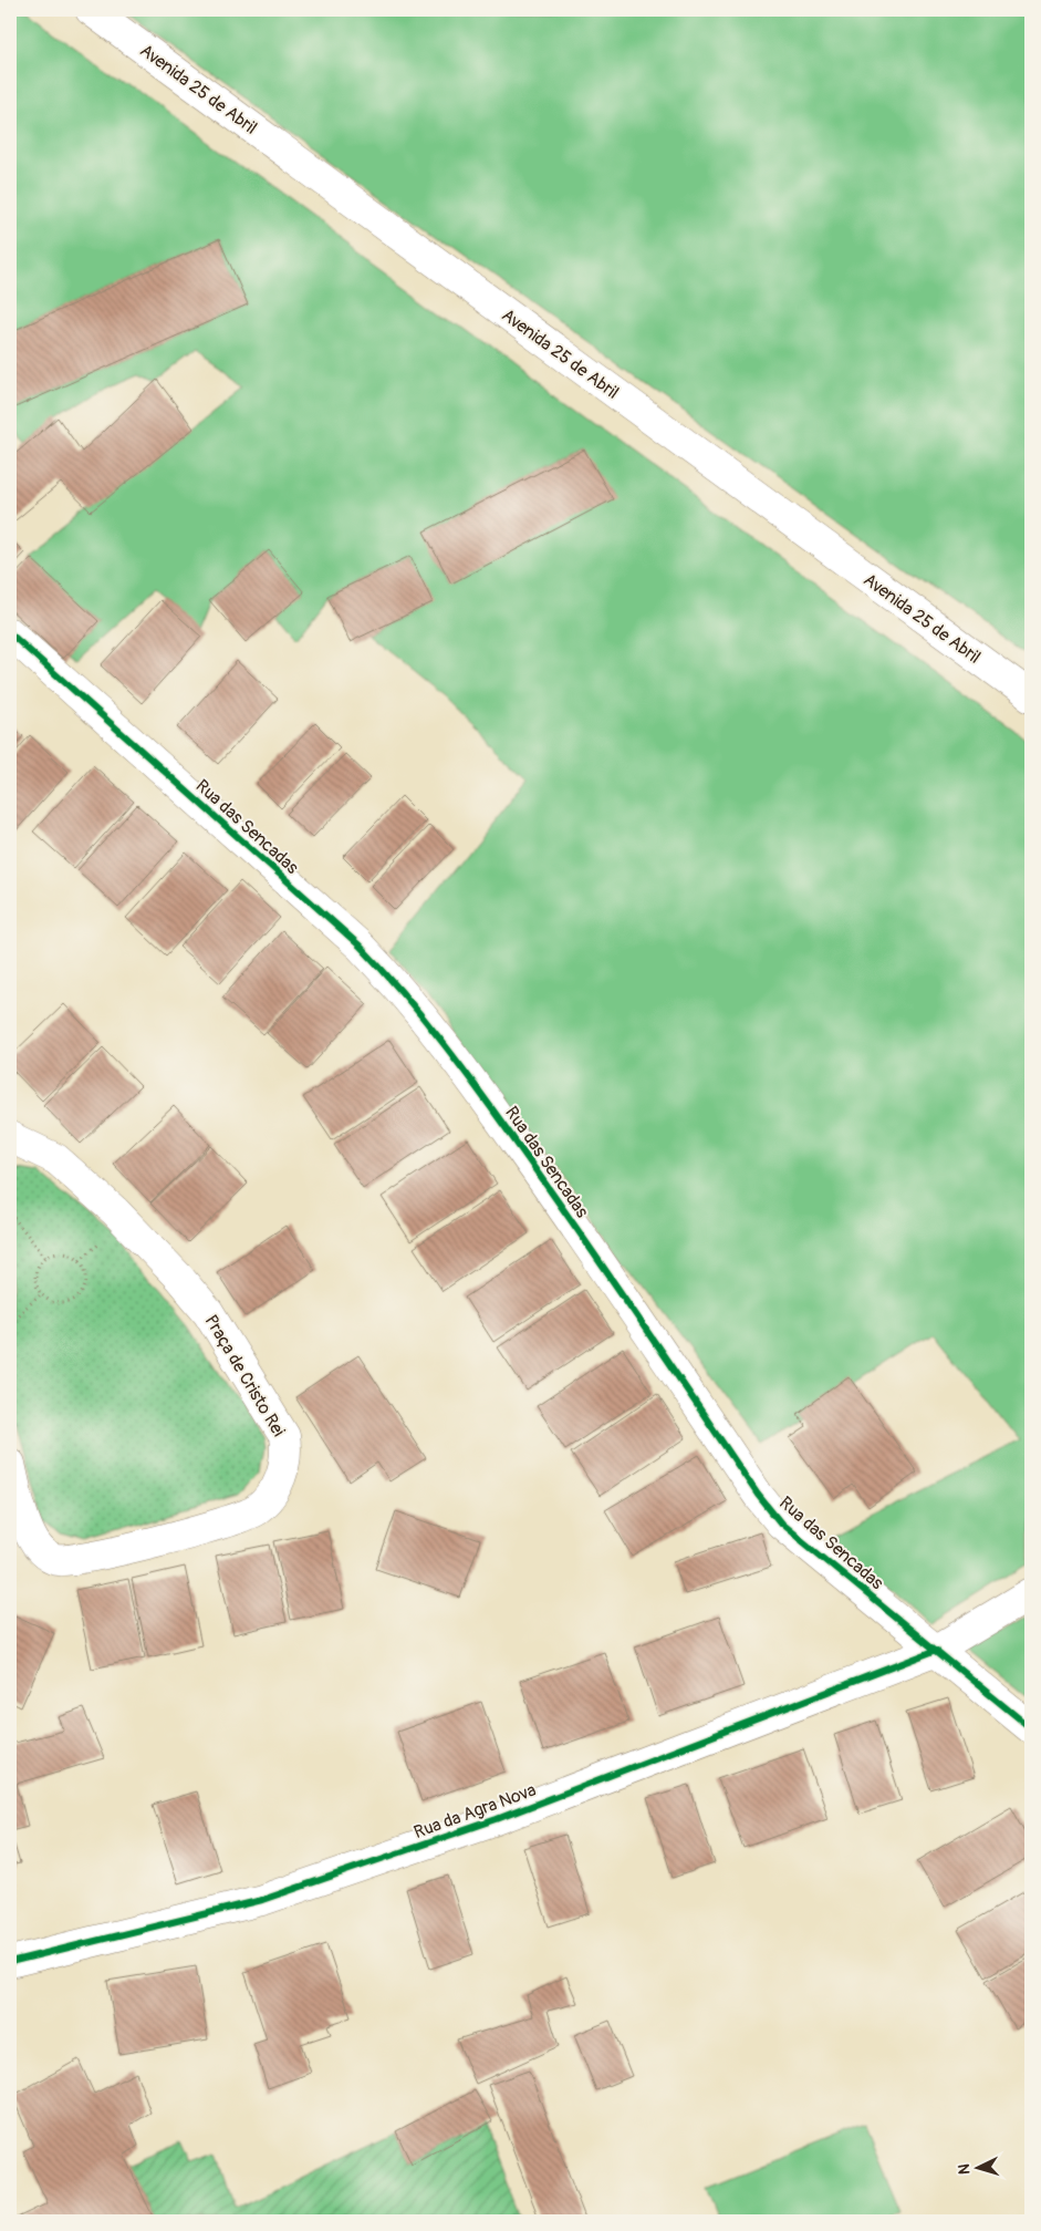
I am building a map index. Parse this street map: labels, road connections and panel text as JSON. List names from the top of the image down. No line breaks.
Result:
{"streets":{"street":["Avenida 25 de Abril","Rua das Sencadas","Praça de Cristo Rei","Rua da Agra Nova"]},"crossings":[["Rua das Sencadas","Rua da Agra Nova"]],"north":"left"}
